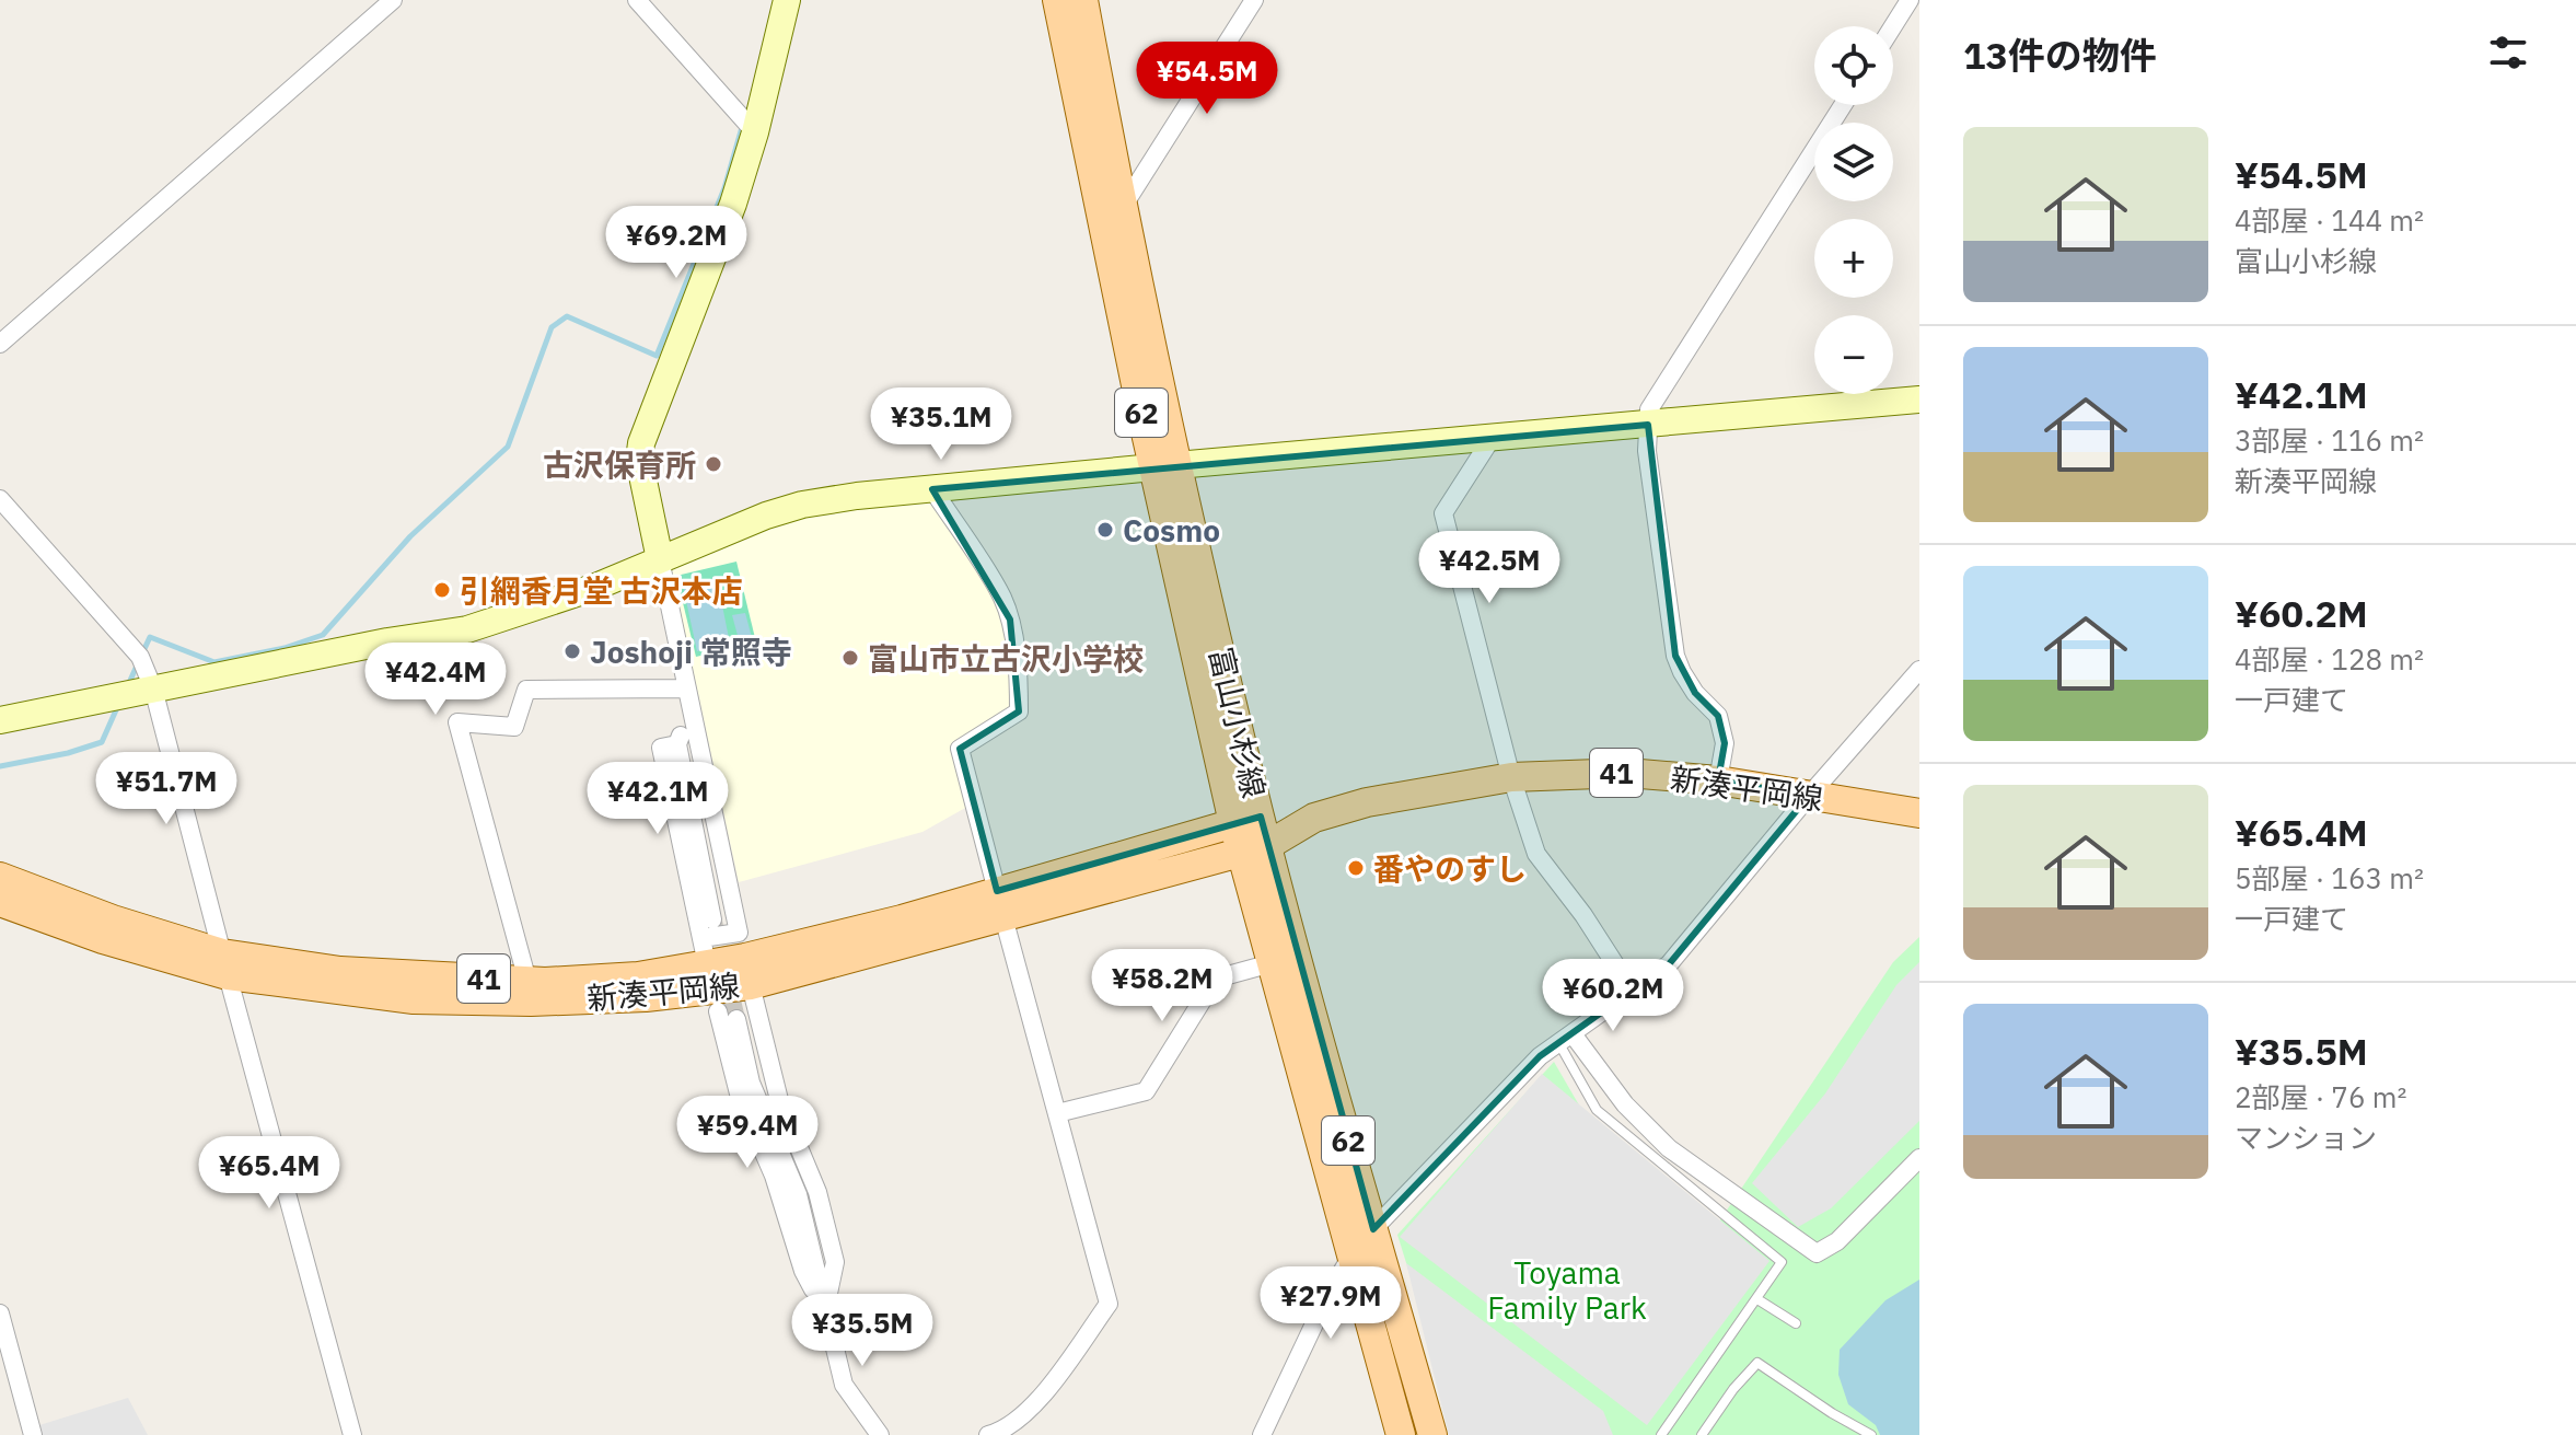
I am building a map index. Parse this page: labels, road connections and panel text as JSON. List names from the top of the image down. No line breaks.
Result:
{"streets":{"main road":["62","富山小杉線","41","新湊平岡線"]},"crossings":[["富山小杉線","新湊平岡線"]],"parks":["Toyama Family Park"],"places":["古沢保育所","Cosmo","引網香月堂 古沢本店","Joshoji 常照寺","富山市立古沢小学校","番やのすし"],"page":{"heading":"13件の物件","map_buttons":["+","−"],"price":["¥54.5M","¥69.2M","¥35.1M","¥42.5M","¥42.4M","¥51.7M","¥42.1M","¥58.2M","¥60.2M","¥59.4M","¥65.4M","¥27.9M","¥35.5M"],"list":[{"name":"¥54.5M","note":"4部屋 · 144 m² · 富山小杉線"},{"name":"¥42.1M","note":"3部屋 · 116 m² · 新湊平岡線"},{"name":"¥60.2M","note":"4部屋 · 128 m² · 一戸建て"},{"name":"¥65.4M","note":"5部屋 · 163 m² · 一戸建て"},{"name":"¥35.5M","note":"2部屋 · 76 m² · マンション"}]}}
